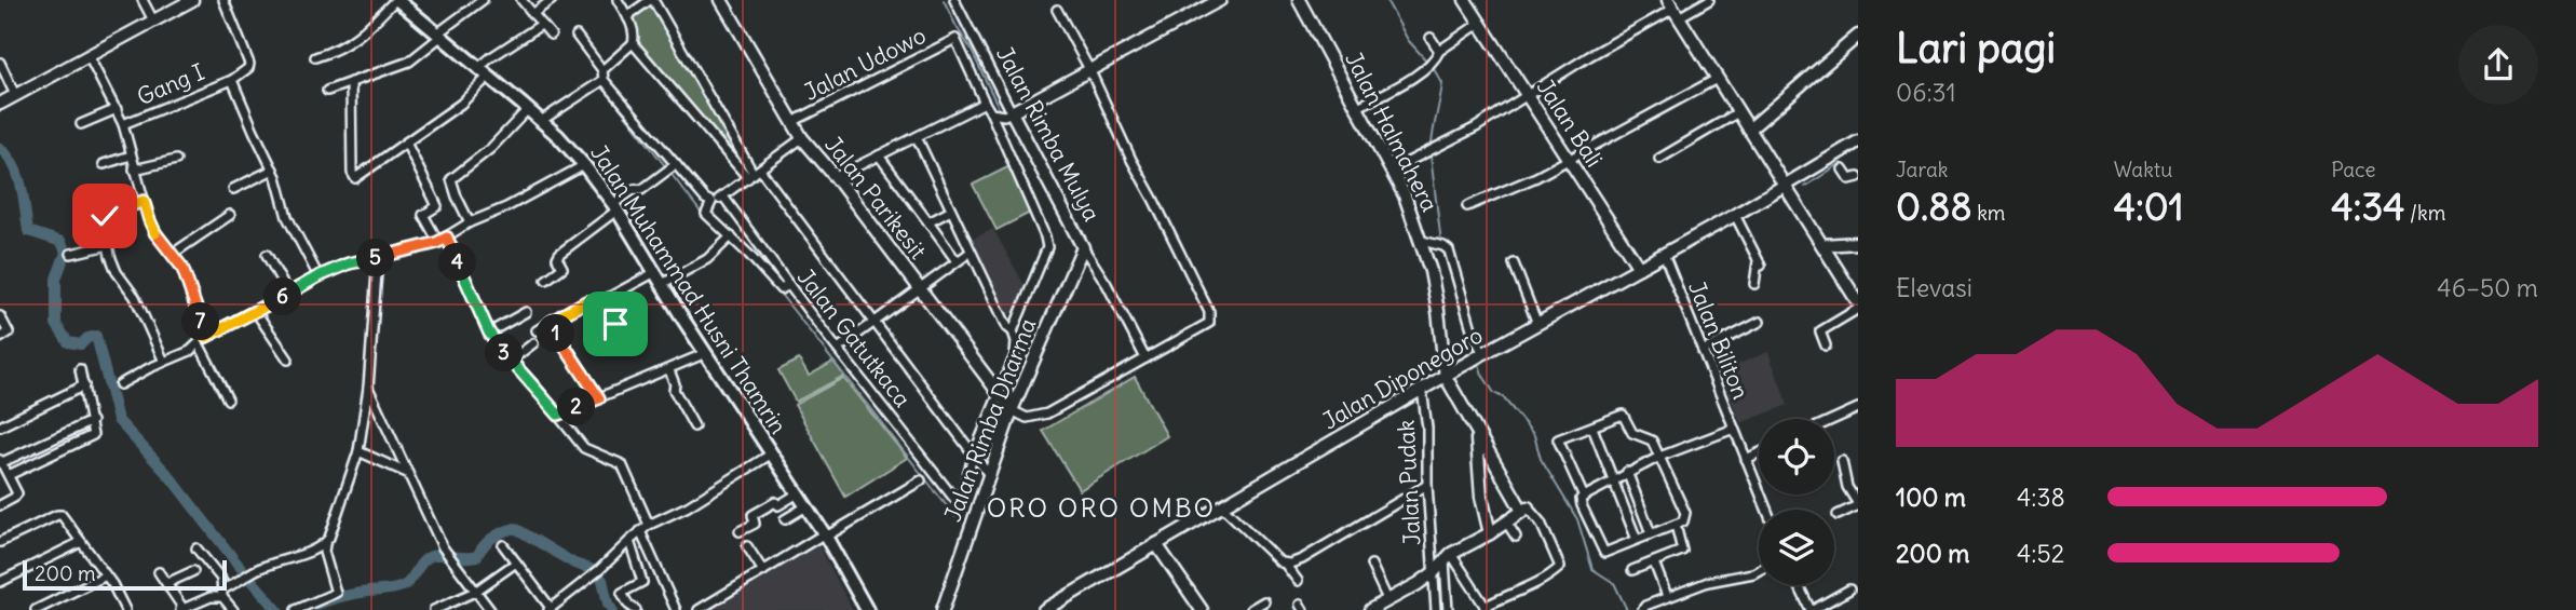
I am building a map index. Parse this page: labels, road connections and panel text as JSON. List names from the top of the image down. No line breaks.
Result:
{"streets":{"highway":["Jalan Muhammad Husni Thamrin"],"main road":["Jalan Bali","Jalan Halmahera","Jalan Rimba Mulya","Jalan Parikesit","Jalan Diponegoro","Jalan Rimba Dharma"],"street":["Jalan Udowo","Gang I","Jalan Gatutkaca","Jalan Biliton","Jalan Pudak"]},"crossings":[["Jalan Udowo","Jalan Parikesit"],["Jalan Bali","Jalan Diponegoro"],["Jalan Halmahera","Jalan Diponegoro"],["Jalan Rimba Mulya","Jalan Rimba Dharma"],["Jalan Parikesit","Jalan Rimba Dharma"],["Jalan Biliton","Jalan Diponegoro"],["Jalan Diponegoro","Jalan Pudak"]],"districts":["ORO ORO OMBO"],"scale_bar":"200 m","page":{"heading":["Lari pagi","06:31"],"stats":[["Jarak","0.88 km"],["Waktu","4:01"],["Pace","4:34 /km"]],"pins":["5","4","6","7","1","3","2"],"chart":["Elevasi","46–50 m"],"list":[{"name":"100 m","note":"4:38"},{"name":"200 m","note":"4:52"}],"scale":"200 m"}}
